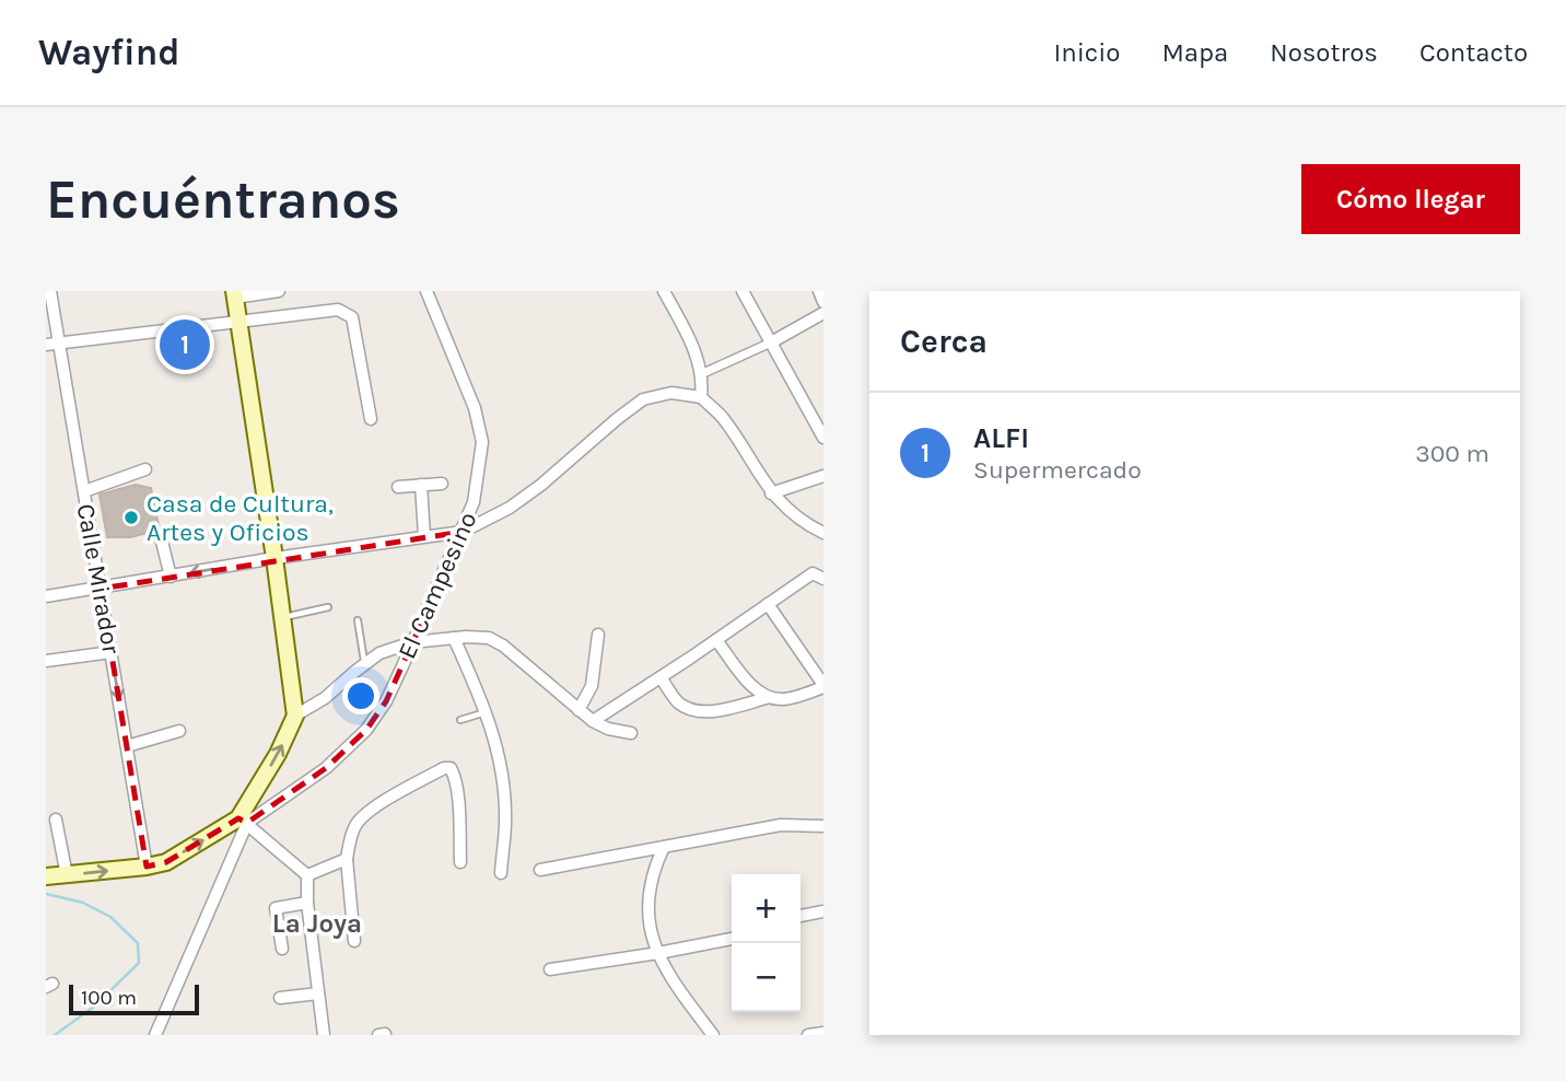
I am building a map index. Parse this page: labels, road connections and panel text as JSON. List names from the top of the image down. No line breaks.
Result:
{"streets":{"street":["Calle Mirador","El Campesino"]},"districts":["La Joya"],"places":["Casa de Cultura, Artes y Oficios"],"scale_bar":"100 m","page":{"header":"Wayfind","nav":["Inicio","Mapa","Nosotros","Contacto"],"buttons":"Cómo llegar","title":"Encuéntranos","heading":"Cerca","pins":"1","list":[{"mark":"1","name":"ALFI","note":"Supermercado","value":"300 m"}],"map_buttons":["+","−"],"scale":"100 m"}}
